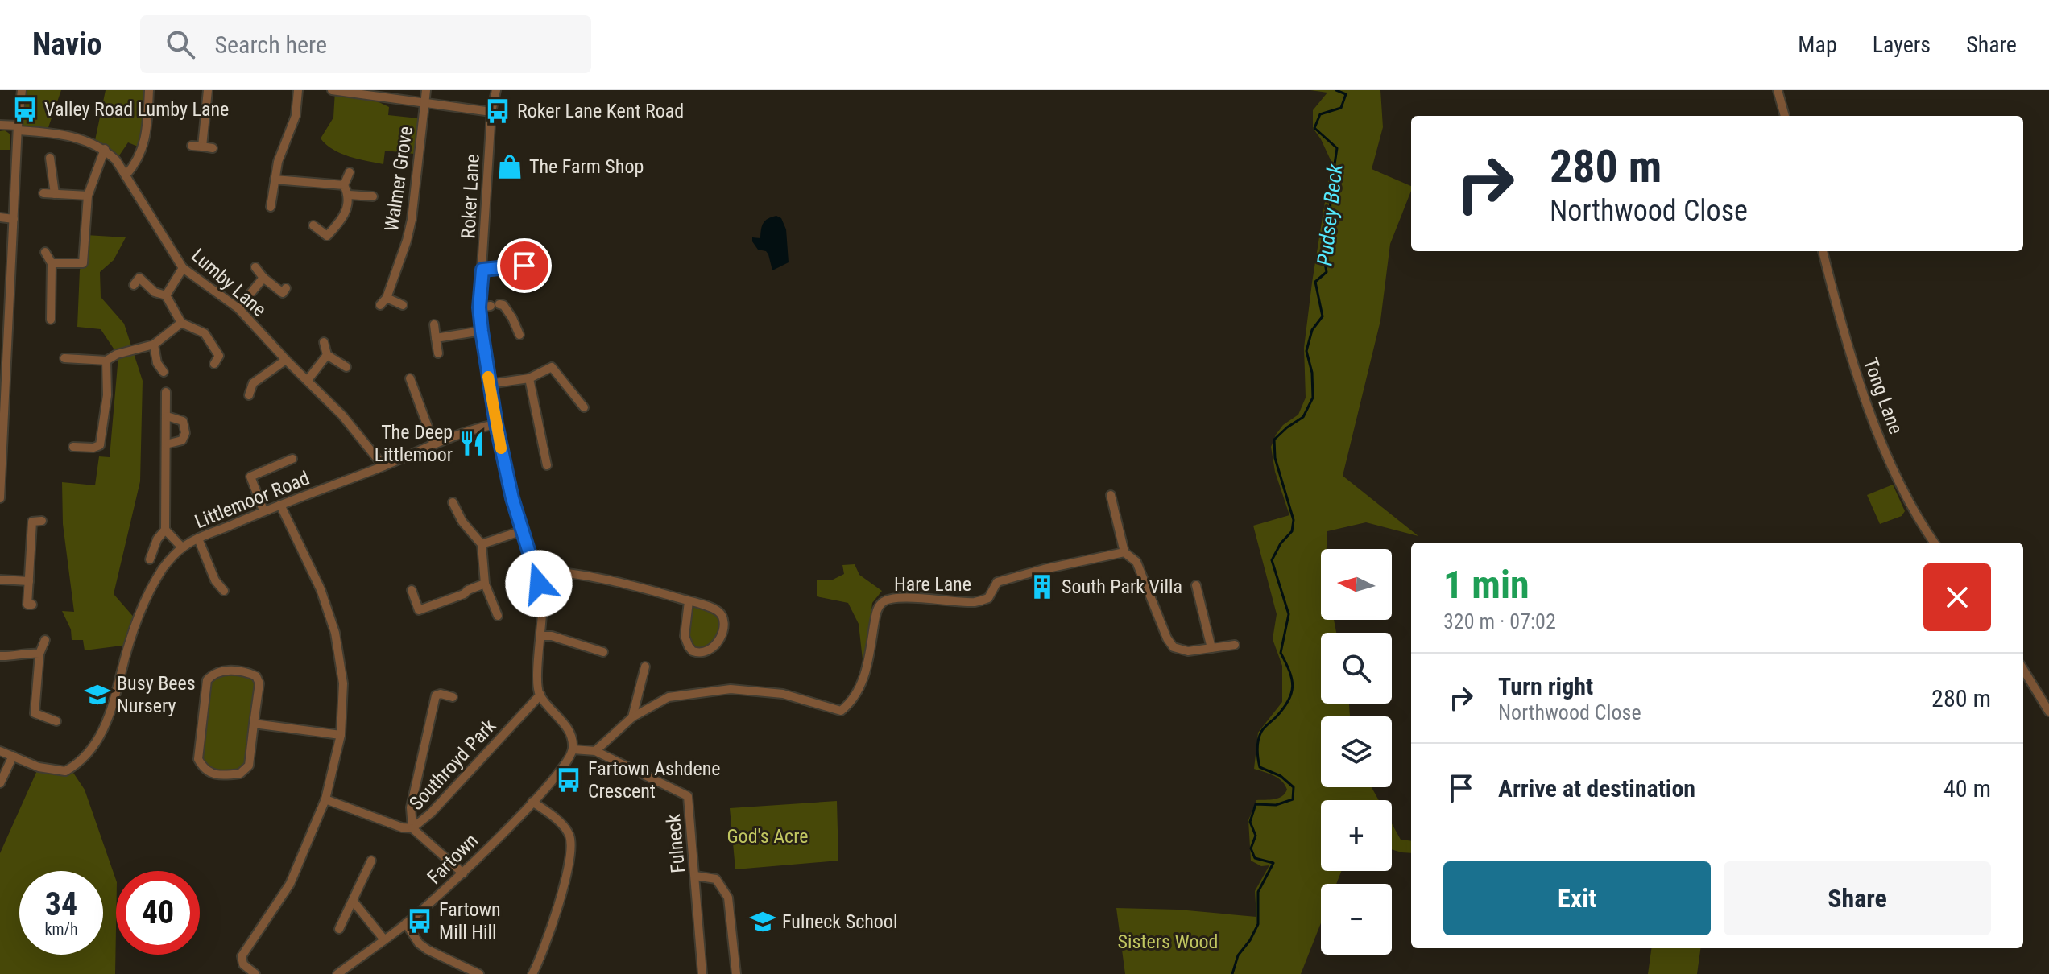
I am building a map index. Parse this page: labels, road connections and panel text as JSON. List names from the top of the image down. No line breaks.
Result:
{"streets":{"street":["Walmer Grove","Roker Lane","Lumby Lane","Tong Lane","Littlemoor Road","Hare Lane","Southroyd Park","Fulneck","Fartown"]},"crossings":[["Roker Lane","Littlemoor Road"],["Roker Lane","Southroyd Park"],["Lumby Lane","Littlemoor Road"],["Hare Lane","Fulneck"],["Fulneck","Fartown"]],"water":["Pudsey Beck"],"parks":["God's Acre","Sisters Wood"],"places":{"bus stop":["Valley Road Lumby Lane","Roker Lane Kent Road","Fartown Ashdene Crescent","Fartown Mill Hill"],"shop":["The Farm Shop"],"restaurant":["The Deep Littlemoor"],"building":["South Park Villa"],"school or university":["Busy Bees Nursery","Fulneck School"]},"north":"left","page":{"header":"Navio","search":"Search here","nav":["Map","Layers","Share"],"turn":["280 m","Northwood Close"],"heading":["1 min","320 m · 07:02"],"map_buttons":["+","−"],"list":[{"name":"Turn right","note":"Northwood Close","value":"280 m"},{"name":"Arrive at destination","value":"40 m"}],"buttons":["Exit","Share"],"speed":"34 km/h","limit":"40"}}
